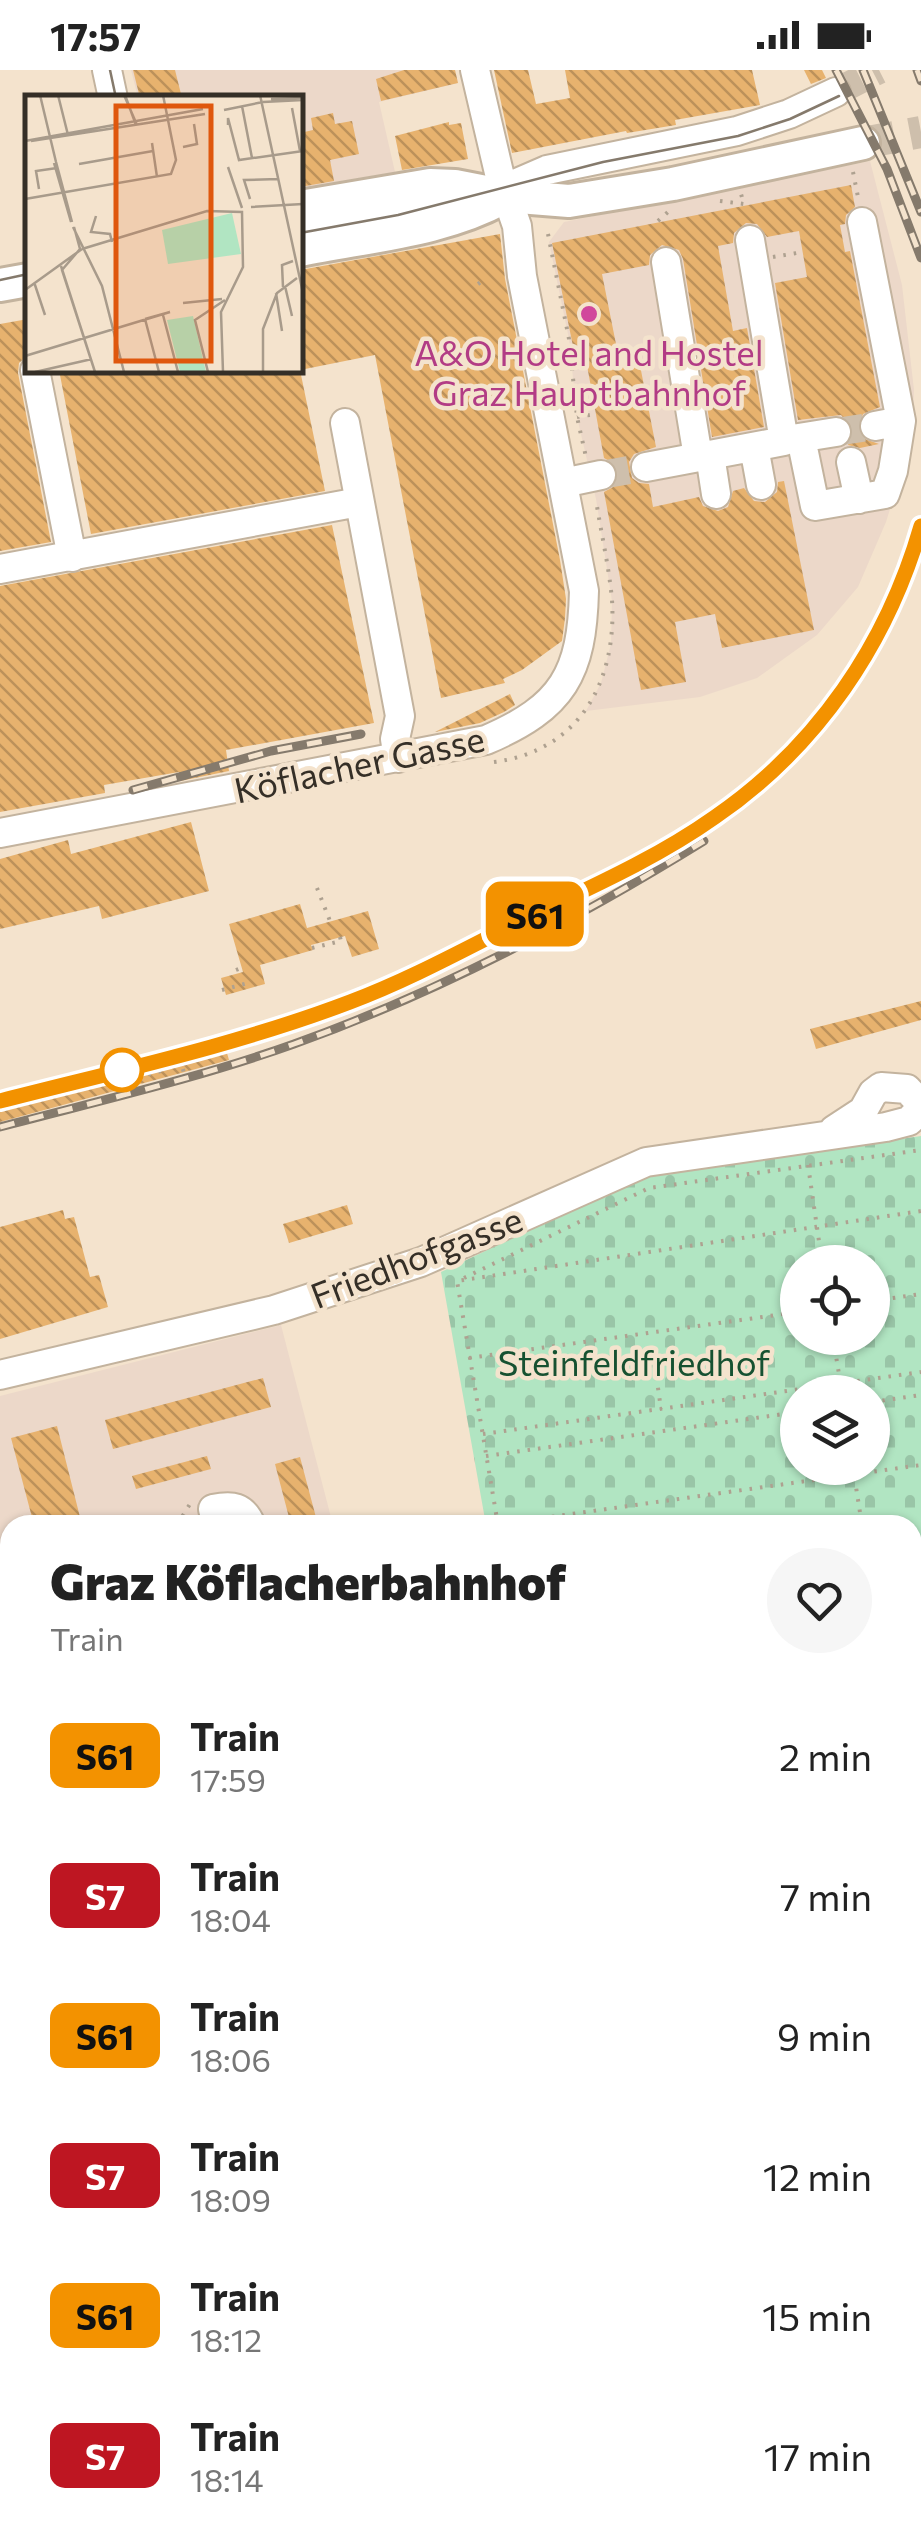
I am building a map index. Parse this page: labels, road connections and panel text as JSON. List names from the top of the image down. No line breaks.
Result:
{"streets":{"street":["Köflacher Gasse","Friedhofgasse"]},"parks":["Steinfeldfriedhof"],"places":["A&O Hotel and Hostel Graz Hauptbahnhof"],"page":{"status":"17:57","on_map":"S61","heading":["Graz Köflacherbahnhof","Train"],"list":[{"mark":"S61","name":"Train","note":"17:59","value":"2 min"},{"mark":"S7","name":"Train","note":"18:04","value":"7 min"},{"mark":"S61","name":"Train","note":"18:06","value":"9 min"},{"mark":"S7","name":"Train","note":"18:09","value":"12 min"},{"mark":"S61","name":"Train","note":"18:12","value":"15 min"},{"mark":"S7","name":"Train","note":"18:14","value":"17 min"}]}}
